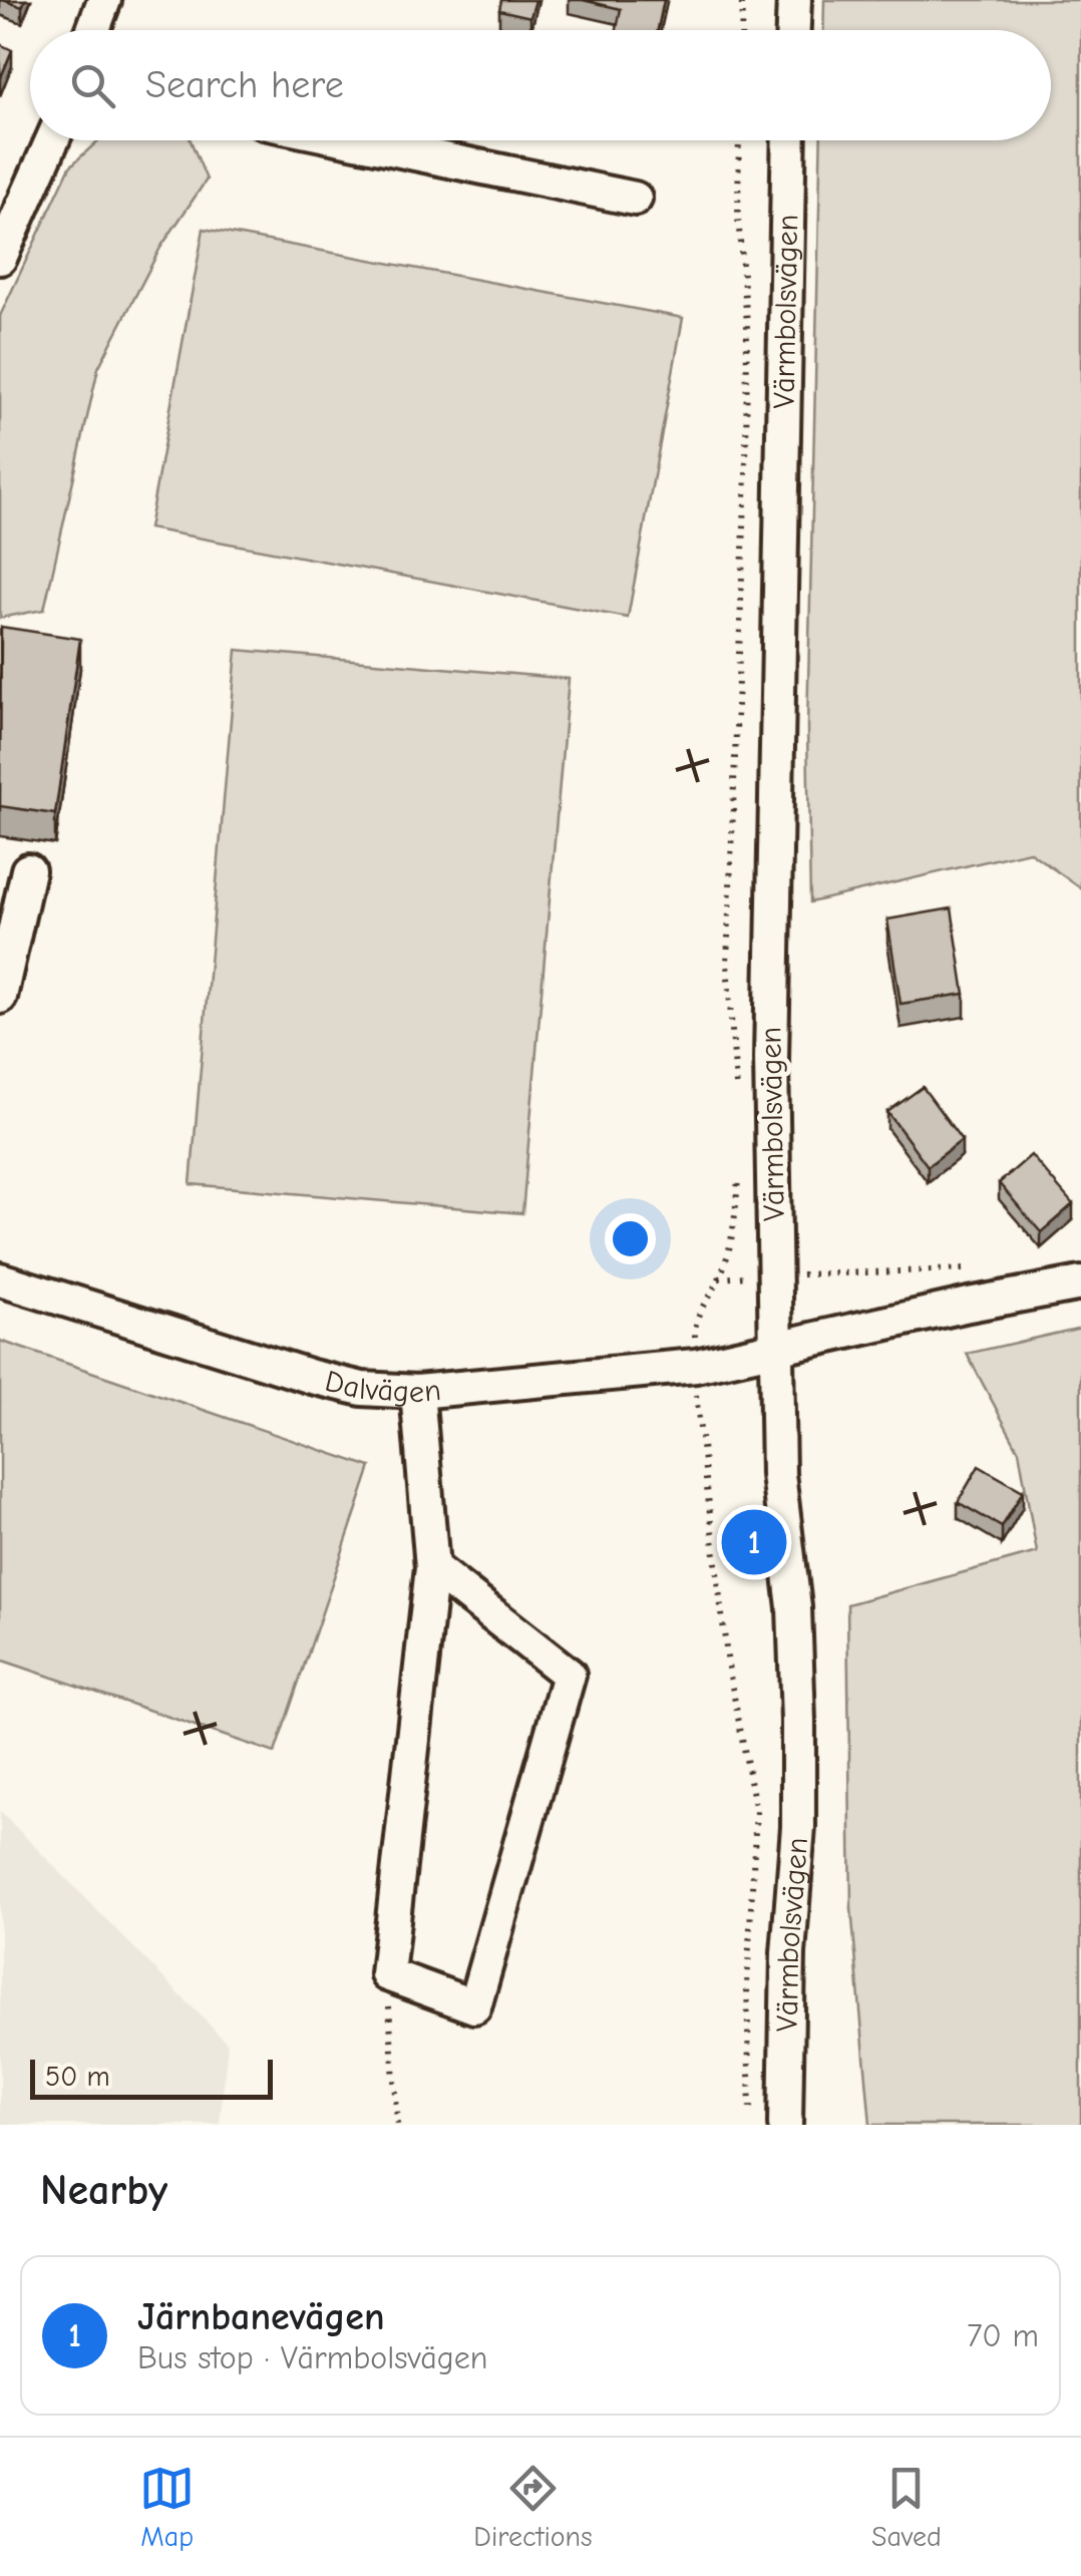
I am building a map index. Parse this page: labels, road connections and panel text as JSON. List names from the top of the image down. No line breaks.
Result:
{"streets":{"street":["Värmbolsvägen","Dalvägen"]},"crossings":[["Värmbolsvägen","Dalvägen"]],"scale_bar":"50 m","page":{"search":"Search here","pins":"1","scale":"50 m","heading":"Nearby","list":[{"mark":"1","name":"Järnbanevägen","note":"Bus stop · Värmbolsvägen","value":"70 m"}],"nav":["Map","Directions","Saved"]}}
